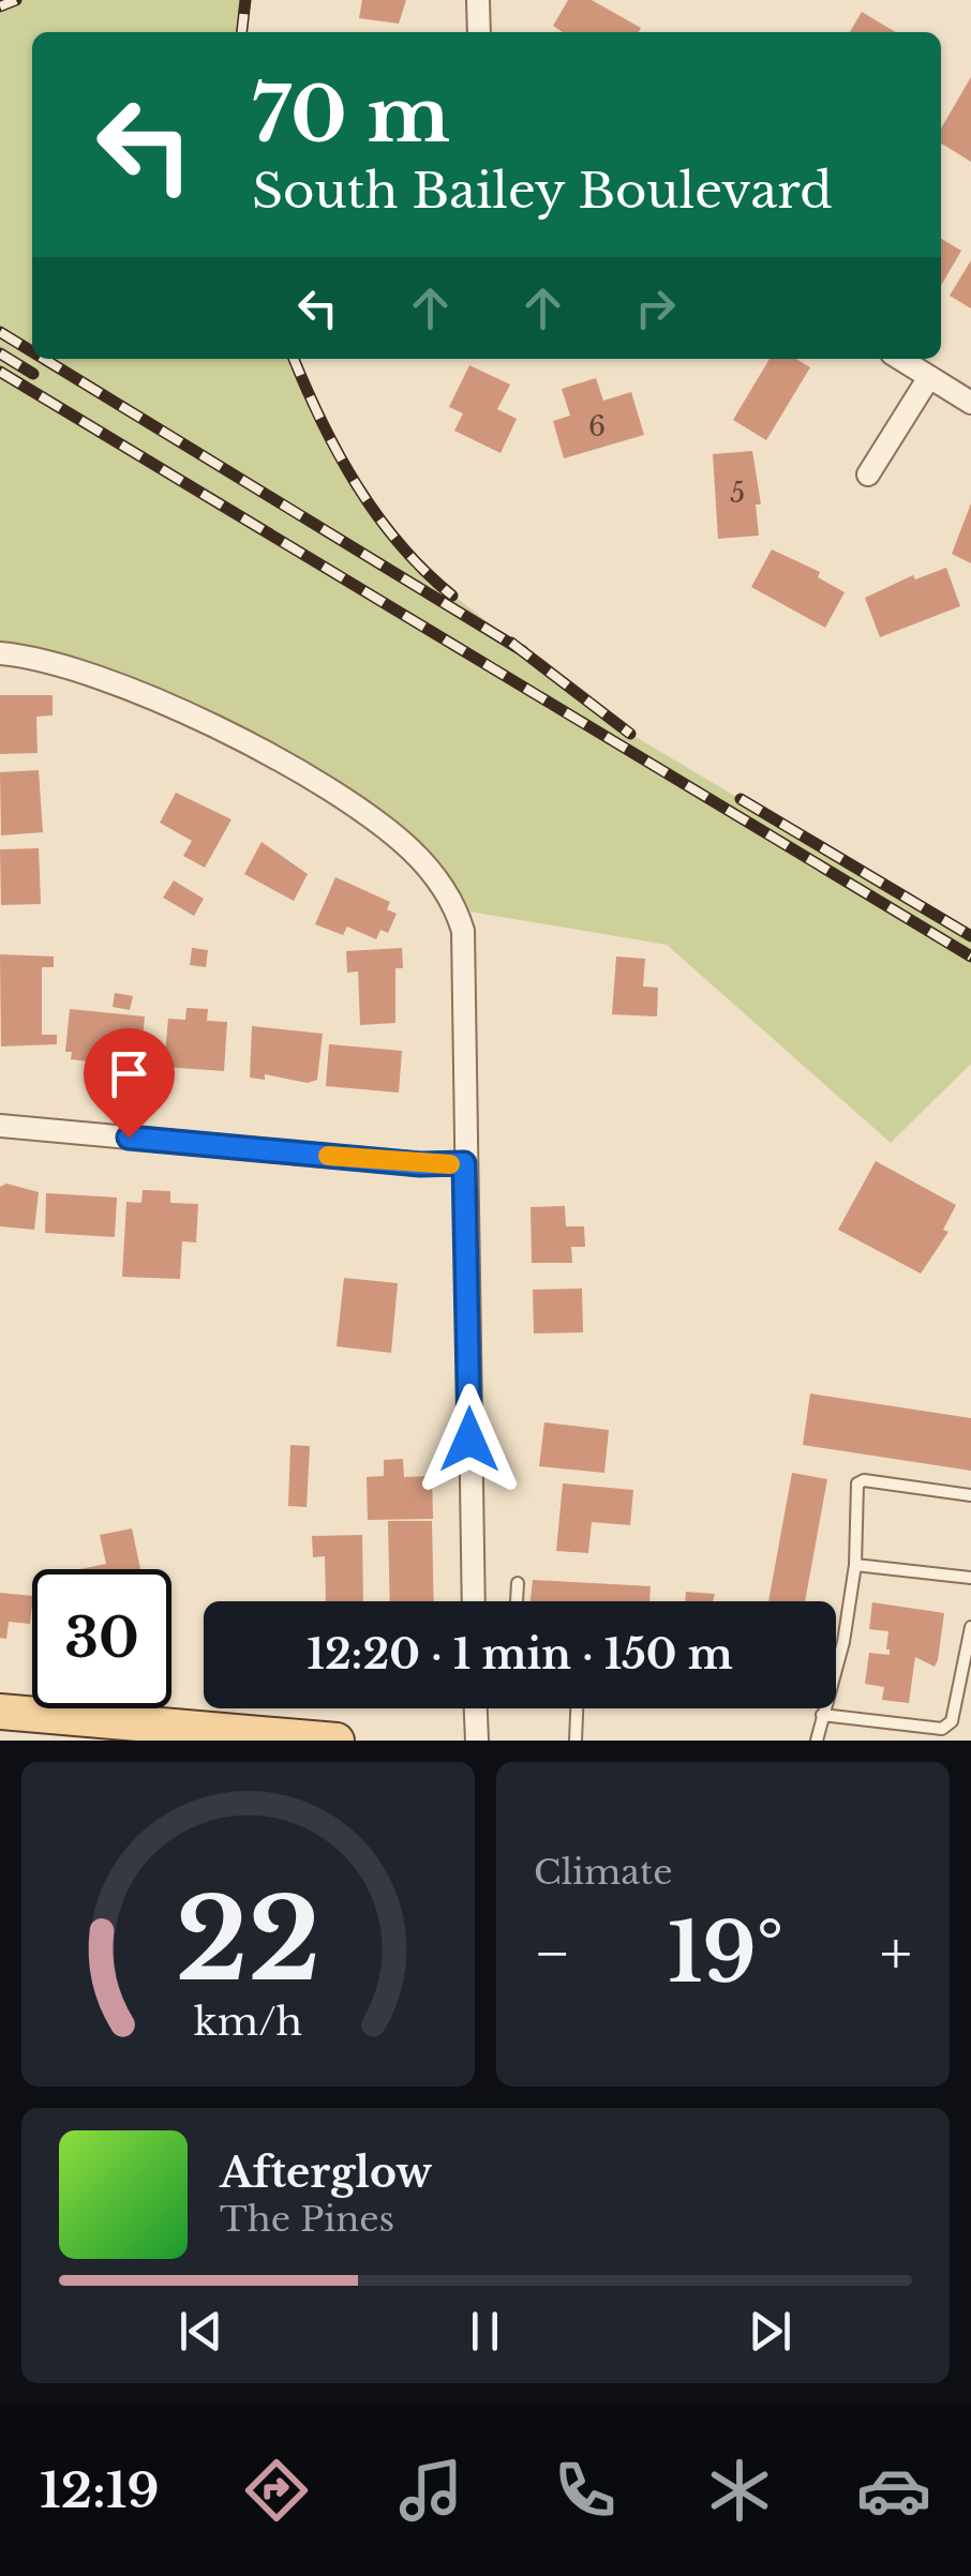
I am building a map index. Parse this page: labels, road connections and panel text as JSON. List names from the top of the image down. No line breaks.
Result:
{"house_numbers":["6","5"],"page":{"turn":["70 m","South Bailey Boulevard"],"limit":"30","trip":"12:20 · 1 min · 150 m","tile":"Climate","heat":["−","19°","+"],"song":["Afterglow","The Pines"],"tabs":"12:19","gauge":["22","km/h"]}}
